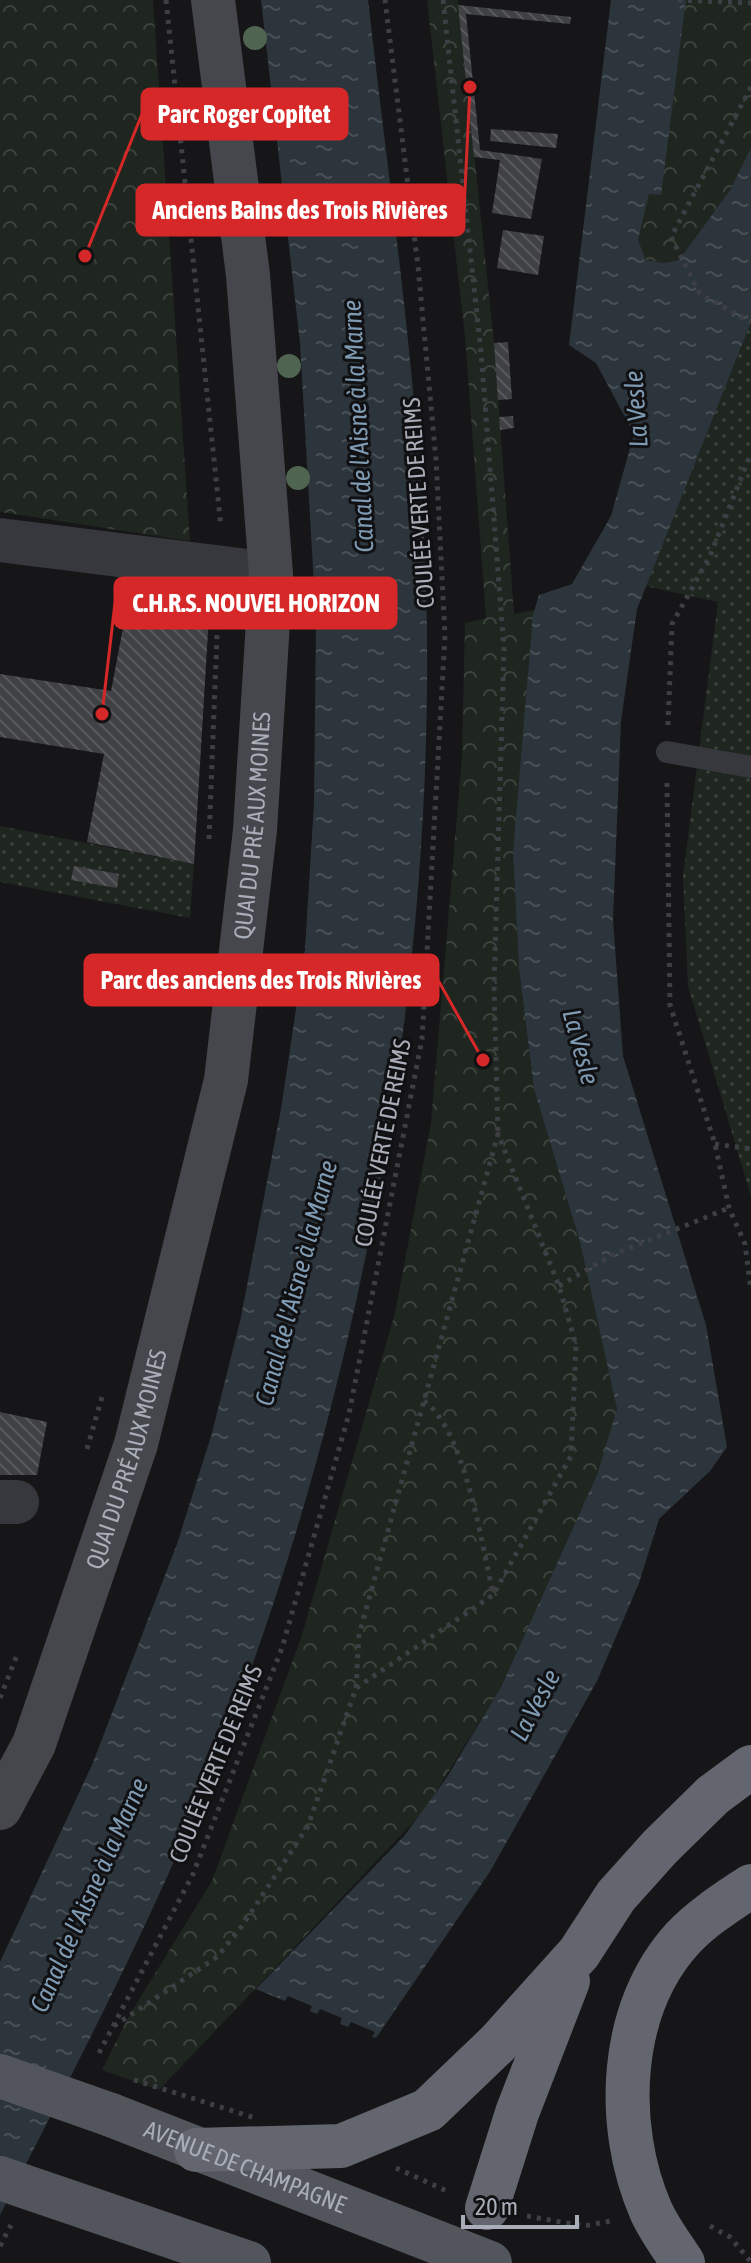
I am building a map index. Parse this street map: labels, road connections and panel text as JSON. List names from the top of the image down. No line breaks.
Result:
{"streets":{"main road":["AVENUE DE CHAMPAGNE"],"street":["QUAI DU PRÉ AUX MOINES"],"path":["COULÉE VERTE DE REIMS"]},"water":["La Vesle","Canal de l'Aisne à la Marne"],"places":["Anciens Bains des Trois Rivières","Parc Roger Copitet","C.H.R.S. NOUVEL HORIZON","Parc des anciens des Trois Rivières"],"scale_bar":"20 m"}
